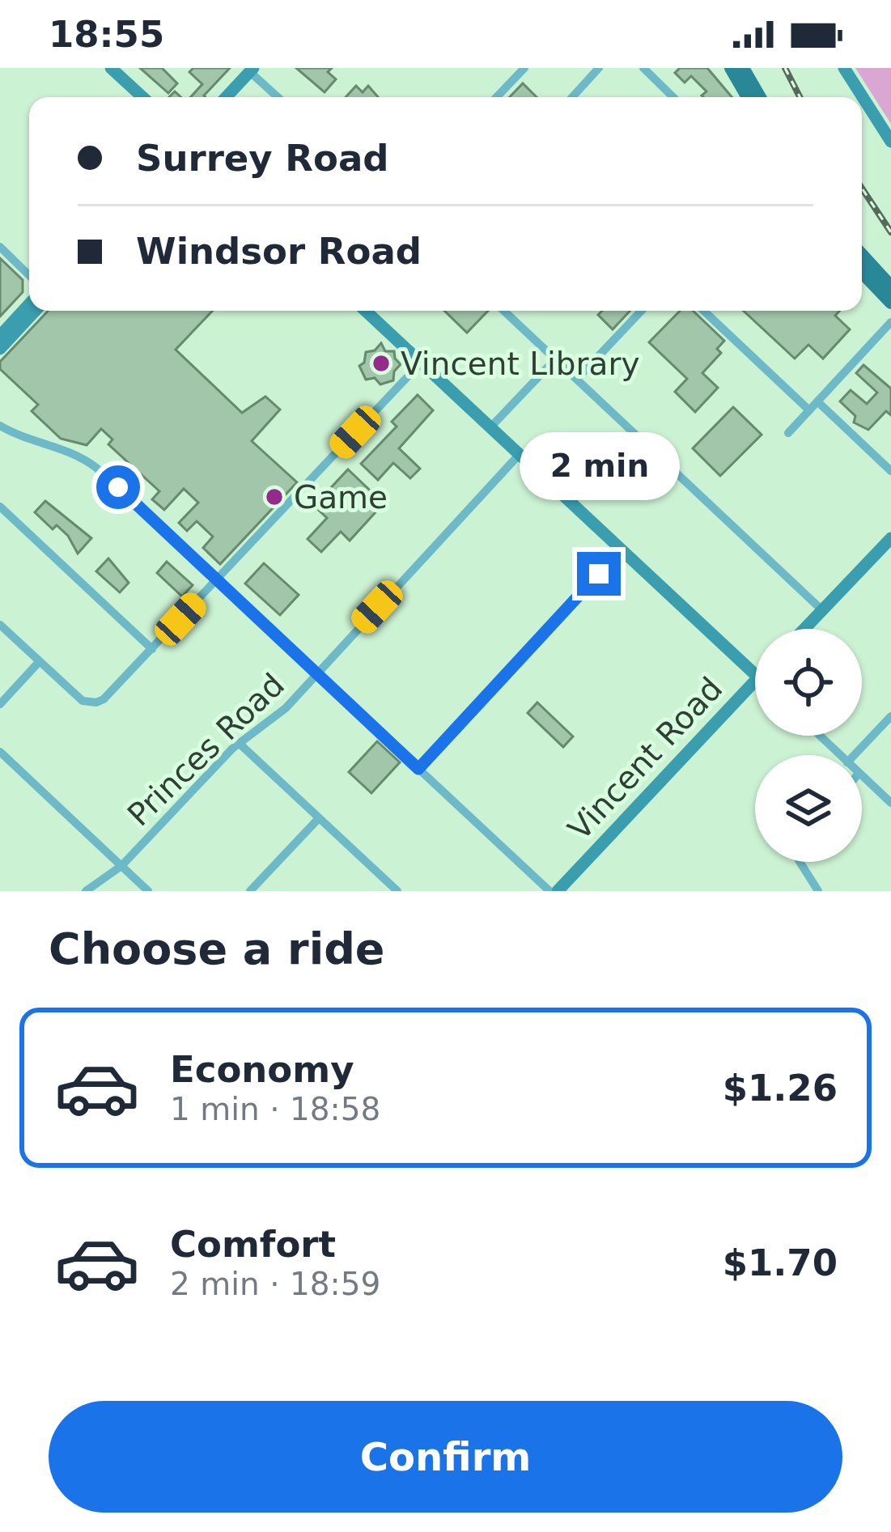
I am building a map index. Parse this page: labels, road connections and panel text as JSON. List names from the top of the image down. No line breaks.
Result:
{"streets":{"street":["Princes Road","Vincent Road"]},"places":["Vincent Library","Game"],"page":{"status":"18:55","banner":["Surrey Road","Windsor Road"],"bubble":"2 min","heading":"Choose a ride","list":[{"name":"Economy","note":"1 min · 18:58","value":"$1.26"},{"name":"Comfort","note":"2 min · 18:59","value":"$1.70"}],"buttons":"Confirm"}}
